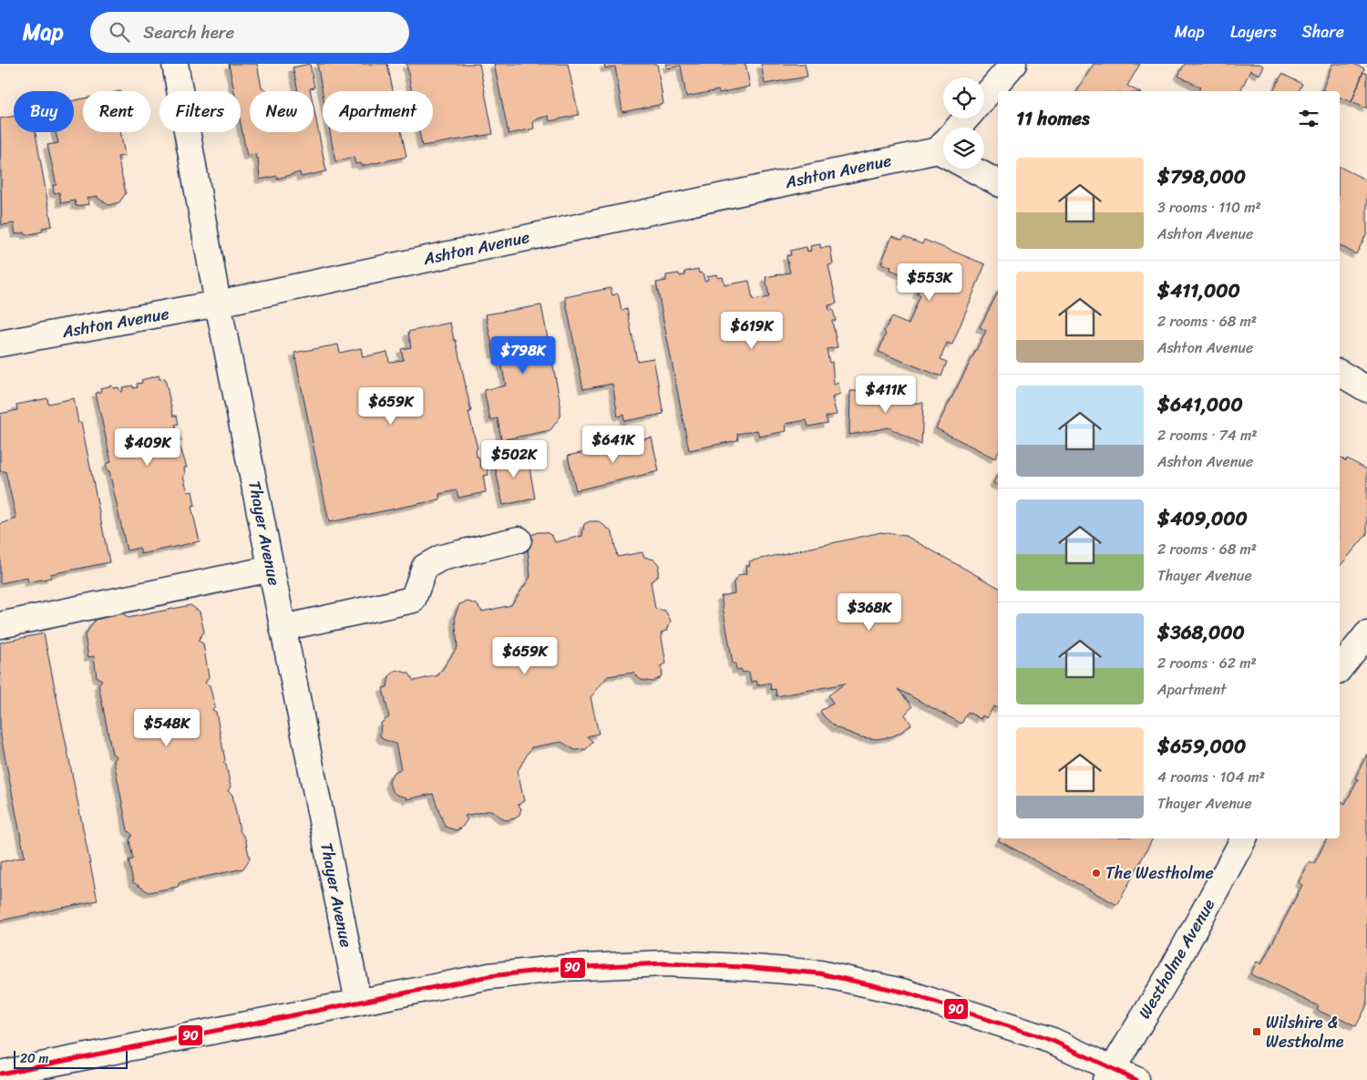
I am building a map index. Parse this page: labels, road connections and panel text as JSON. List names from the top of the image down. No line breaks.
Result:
{"streets":{"street":["Ashton Avenue","Thayer Avenue","Westholme Avenue"]},"crossings":[["Ashton Avenue","Thayer Avenue"]],"places":{"other":["The Westholme"],"transit":["Wilshire & Westholme"]},"lines":["transit line 90"],"scale_bar":"20 m","page":{"header":"Map","search":"Search here","nav":["Map","Layers","Share"],"chip":["Buy","Rent","Filters","New","Apartment"],"heading":"11 homes","list":[{"name":"$798,000","note":"3 rooms · 110 m² · Ashton Avenue"},{"name":"$411,000","note":"2 rooms · 68 m² · Ashton Avenue"},{"name":"$641,000","note":"2 rooms · 74 m² · Ashton Avenue"},{"name":"$409,000","note":"2 rooms · 68 m² · Thayer Avenue"},{"name":"$368,000","note":"2 rooms · 62 m² · Apartment"},{"name":"$659,000","note":"4 rooms · 104 m² · Thayer Avenue"}],"price":["$553K","$619K","$798K","$411K","$659K","$641K","$409K","$502K","$368K","$659K","$548K"],"scale":"20 m"}}
